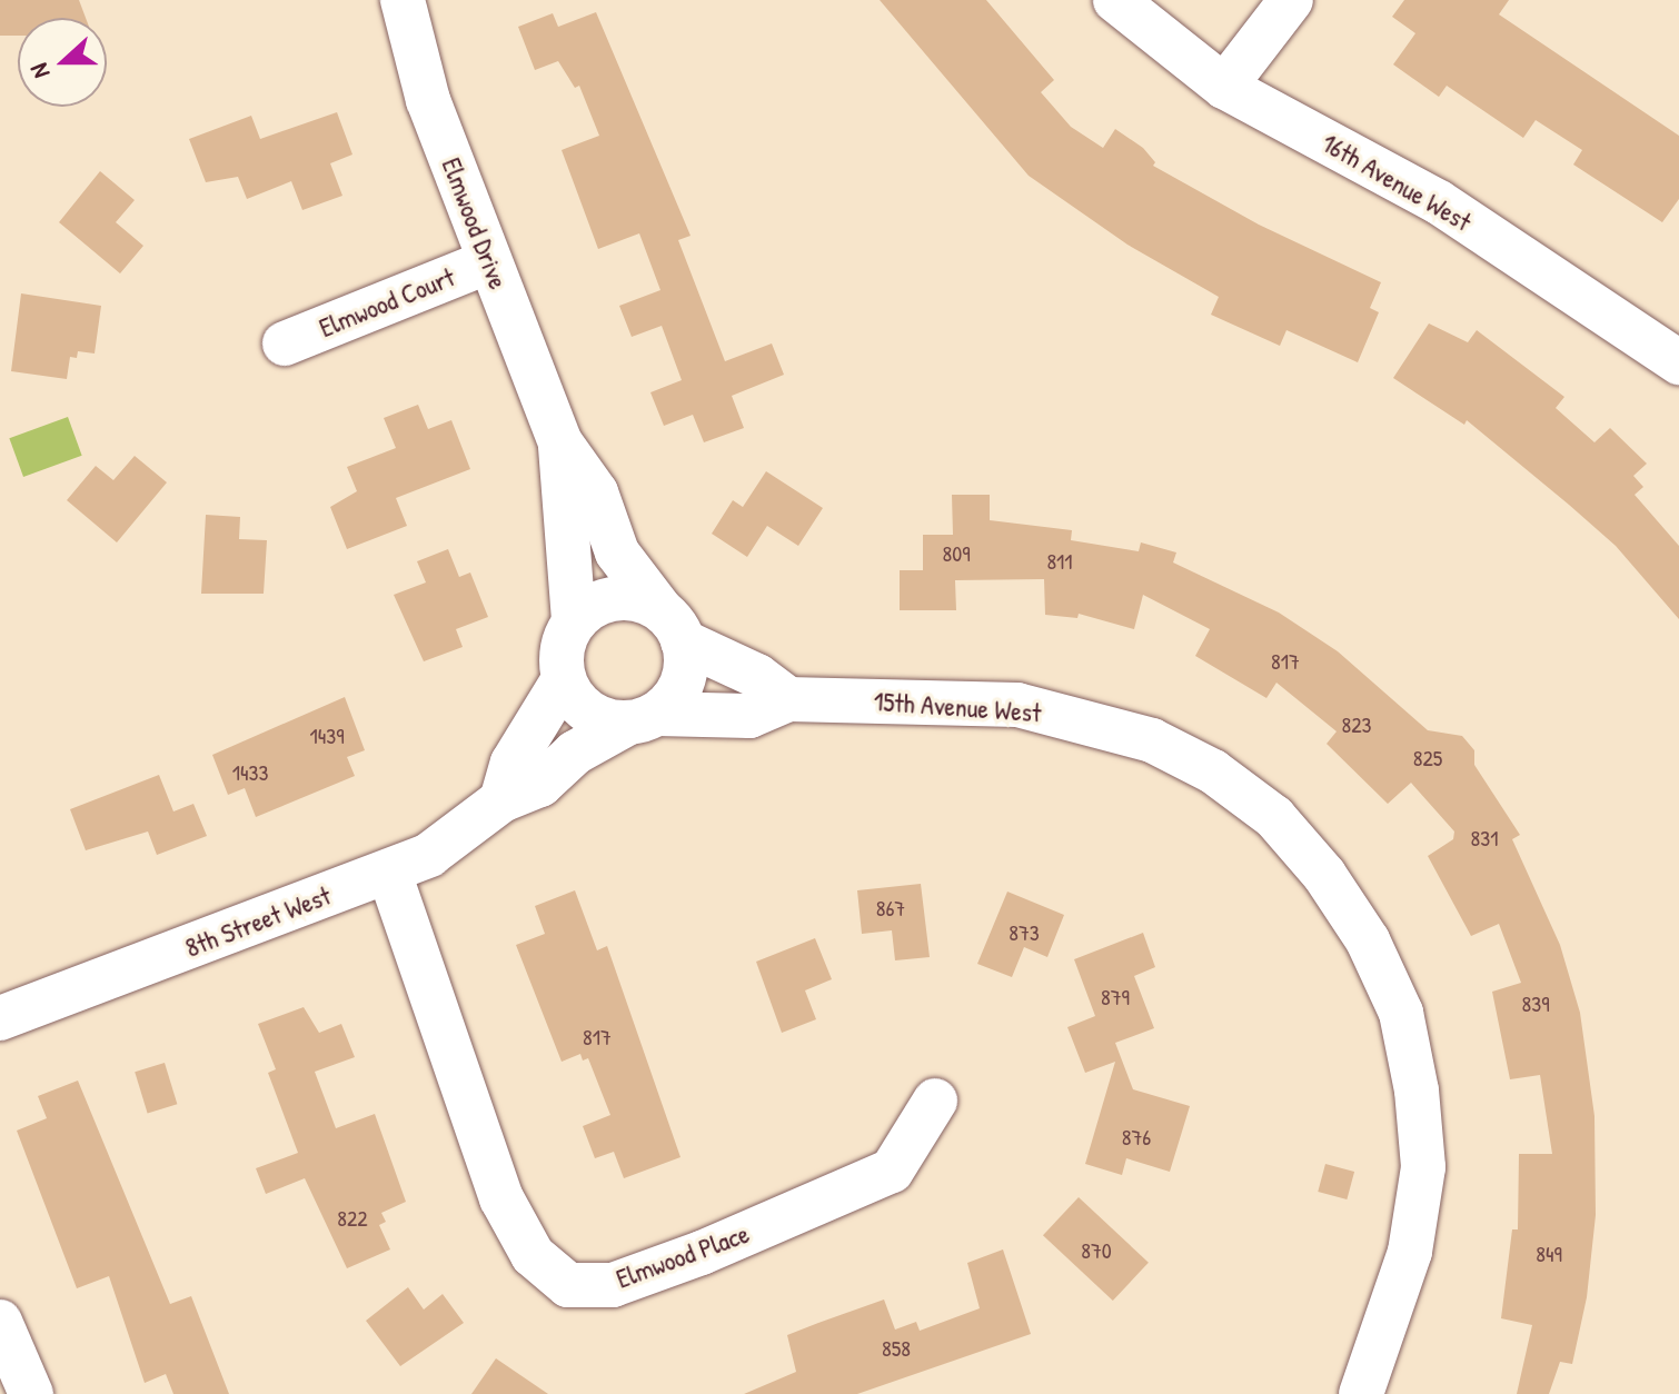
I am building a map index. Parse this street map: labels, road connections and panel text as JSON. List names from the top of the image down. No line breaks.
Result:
{"streets":{"street":["16th Avenue West","Elmwood Drive","Elmwood Court","15th Avenue West","8th Street West","Elmwood Place"]},"crossings":[["Elmwood Drive","Elmwood Court"],["Elmwood Drive","15th Avenue West"],["Elmwood Drive","8th Street West"],["15th Avenue West","8th Street West"],["8th Street West","Elmwood Place"]],"house_numbers":["809","811","817","823","1439","825","1433","831","867","873","879","839","817","876","822","870","849","858"],"north":"left"}
